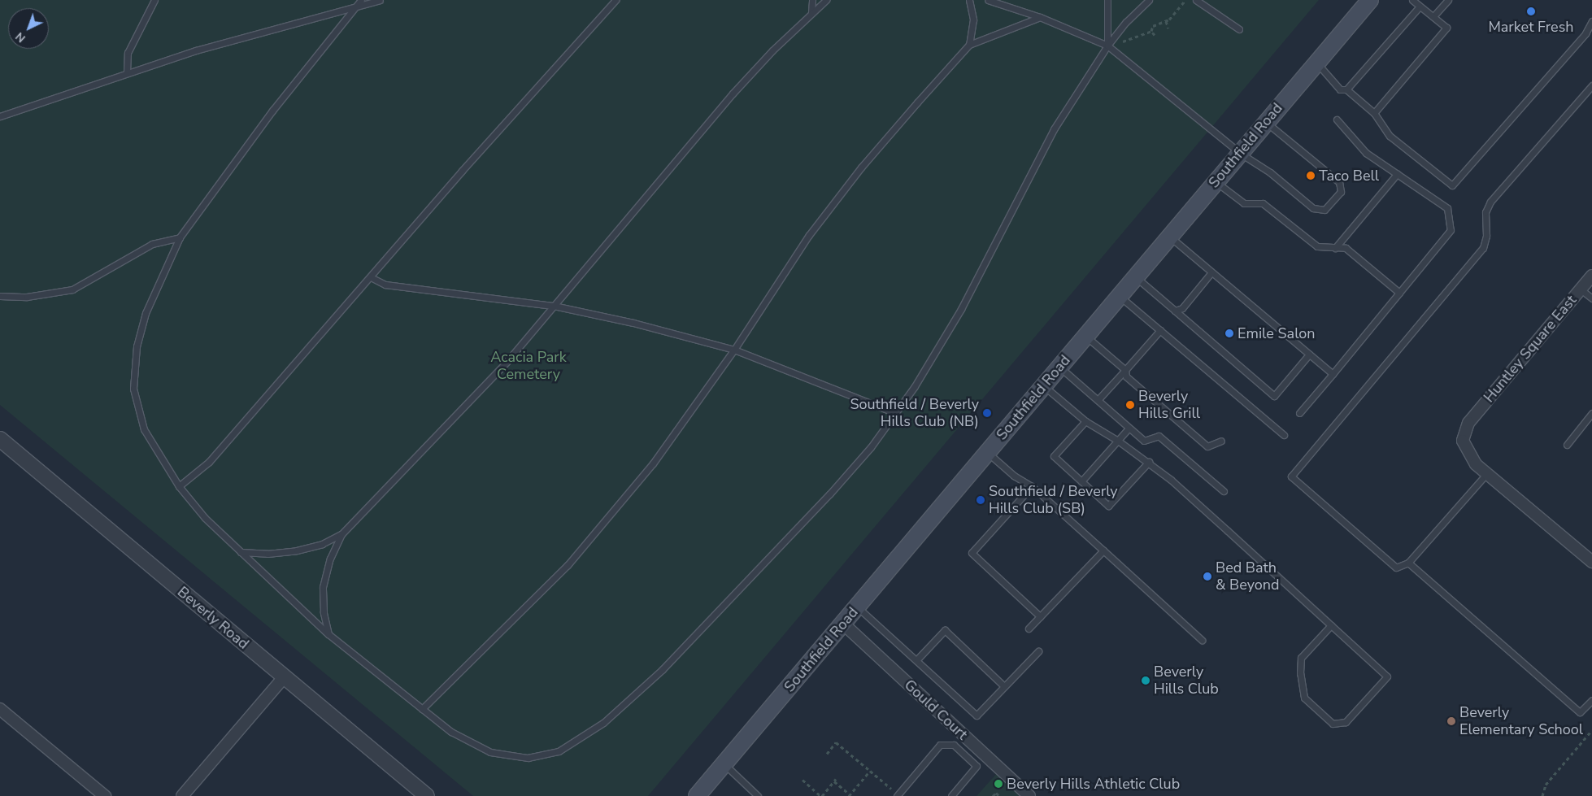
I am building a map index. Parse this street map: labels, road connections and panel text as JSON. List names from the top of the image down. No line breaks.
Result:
{"streets":{"main road":["Southfield Road"],"street":["Huntley Square East","Beverly Road","Gould Court"]},"crossings":[["Southfield Road","Gould Court"]],"parks":["Acacia Park Cemetery"],"places":["Market Fresh","Taco Bell","Emile Salon","Beverly Hills Grill","Southfield / Beverly Hills Club (NB)","Southfield / Beverly Hills Club (SB)","Bed Bath & Beyond","Beverly Hills Club","Beverly Elementary School","Beverly Hills Athletic Club"],"north":"bottom left"}
